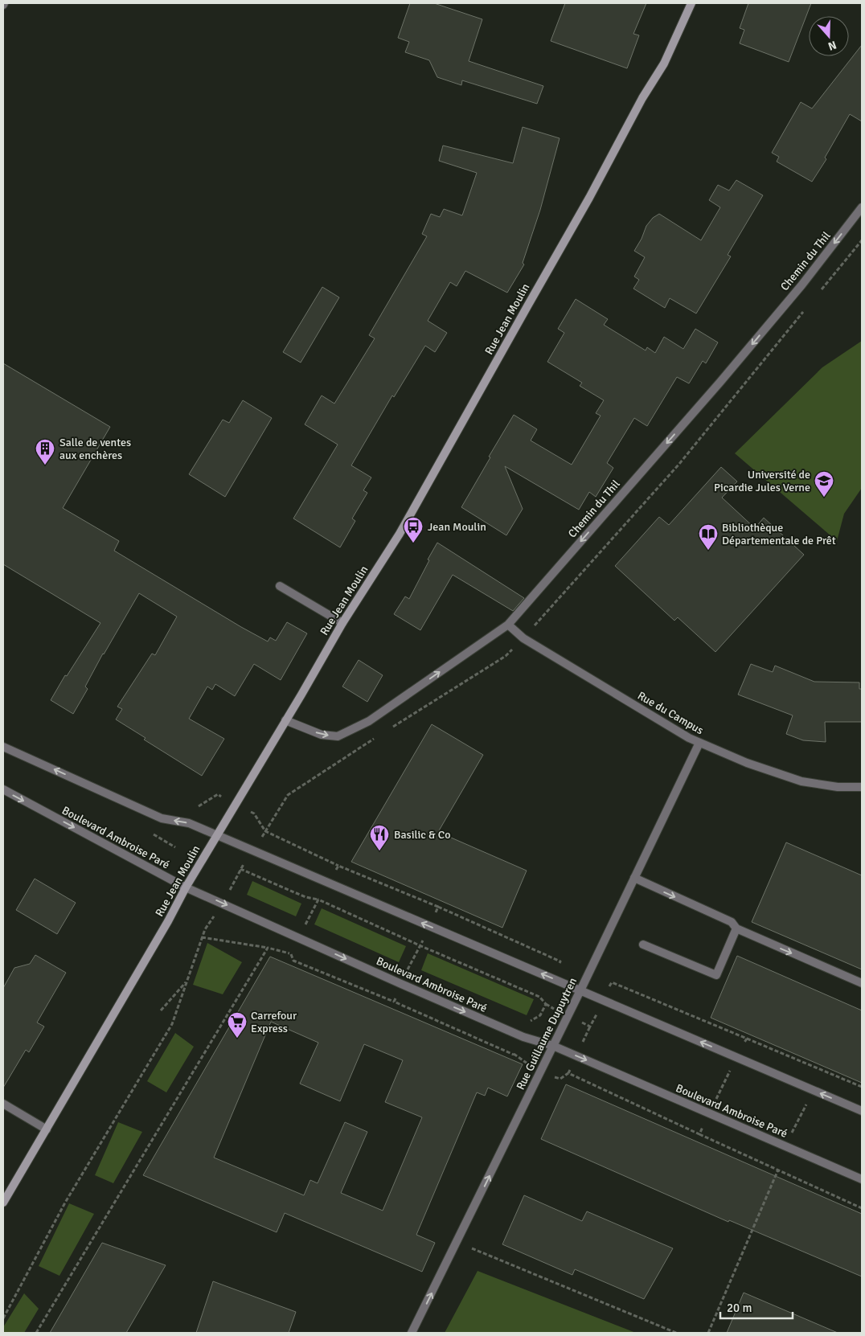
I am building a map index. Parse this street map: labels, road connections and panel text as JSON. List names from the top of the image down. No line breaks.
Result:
{"streets":{"main road":["Rue Jean Moulin"],"street":["Chemin du Thil","Rue du Campus","Boulevard Ambroise Paré","Rue Guillaume Dupuytren"]},"crossings":[["Chemin du Thil","Rue Jean Moulin"],["Chemin du Thil","Rue du Campus"],["Rue Jean Moulin","Boulevard Ambroise Paré"],["Rue du Campus","Rue Guillaume Dupuytren"],["Boulevard Ambroise Paré","Rue Guillaume Dupuytren"]],"one_way":["Rue Guillaume Dupuytren"],"places":{"building":["Salle de ventes aux enchères"],"school or university":["Université de Picardie Jules Verne"],"bus stop":["Jean Moulin"],"library":["Bibliothèque Départementale de Prêt"],"restaurant":["Basilic & Co"],"supermarket":["Carrefour Express"]},"scale_bar":"20 m","north":"bottom"}
